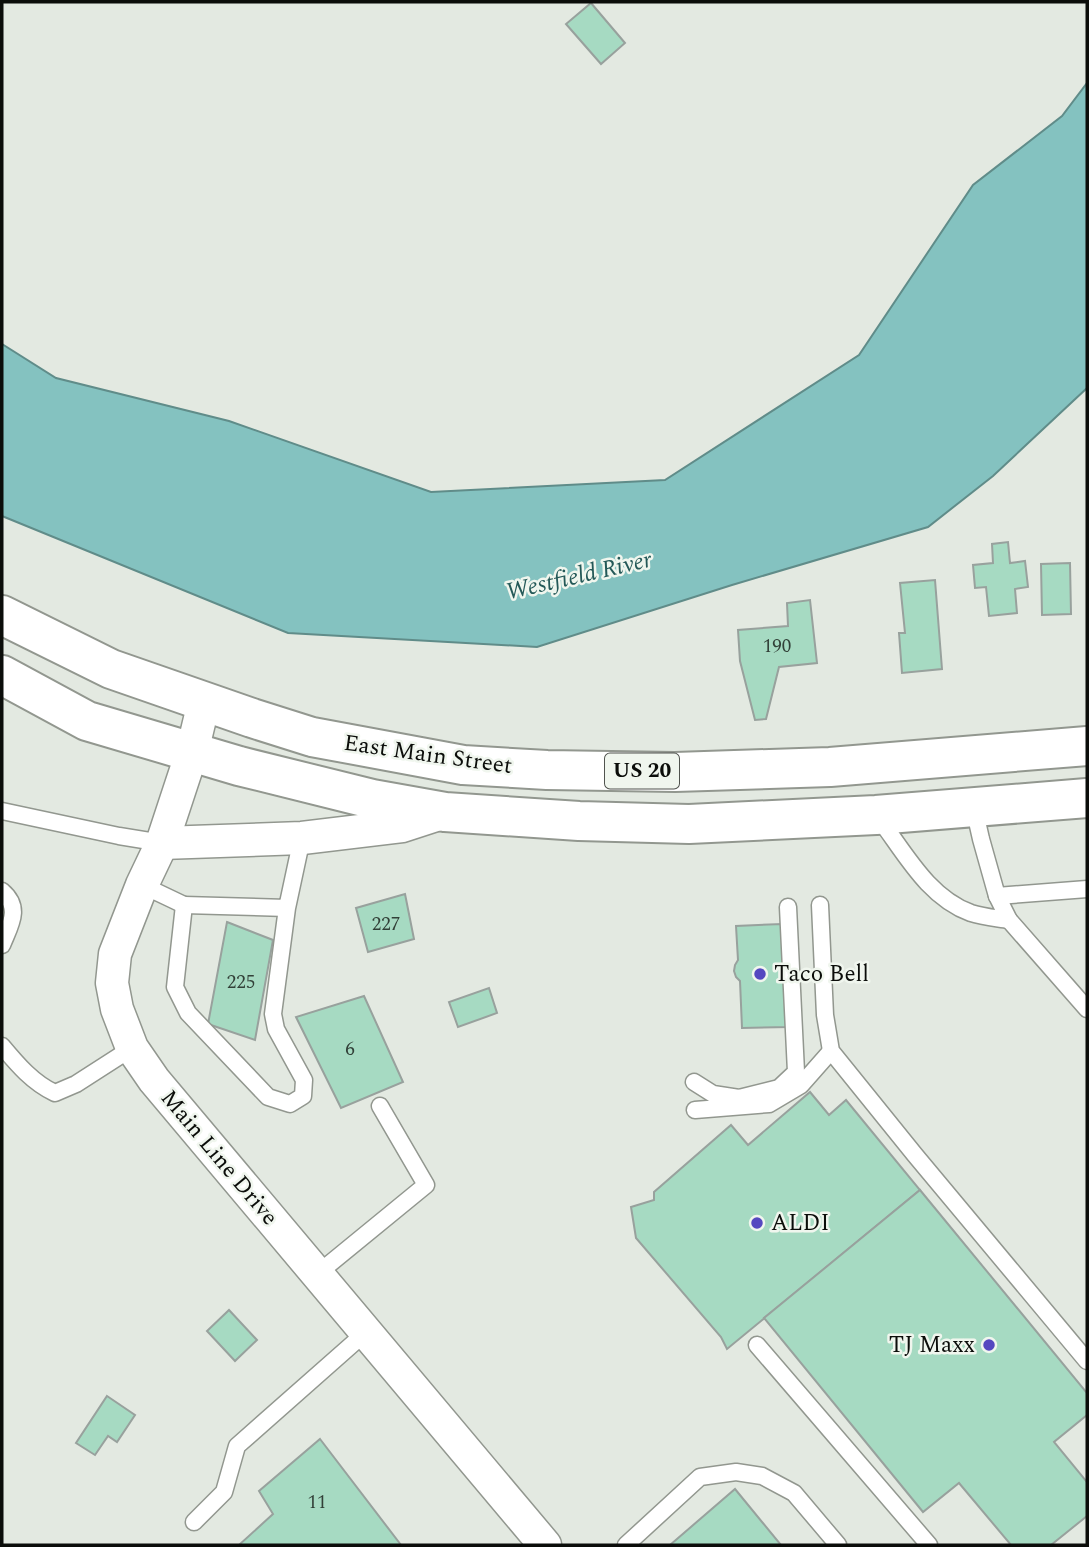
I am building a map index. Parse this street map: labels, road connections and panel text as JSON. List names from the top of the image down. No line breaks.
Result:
{"streets":{"main road":["East Main Street","US 20"],"street":["Main Line Drive"]},"crossings":[["East Main Street","Main Line Drive"]],"water":["Westfield River"],"places":["Taco Bell","ALDI","TJ Maxx"],"house_numbers":["190","227","225","6","11"]}
